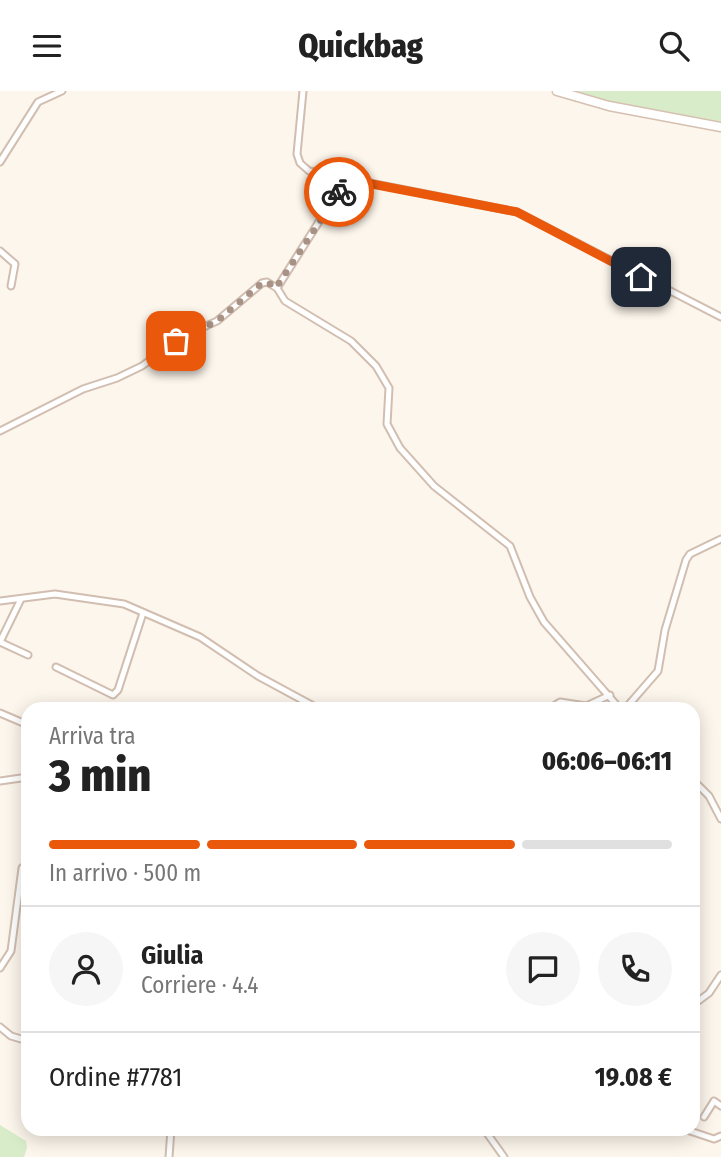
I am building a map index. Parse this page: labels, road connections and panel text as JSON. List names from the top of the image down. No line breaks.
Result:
{"page":{"header":"Quickbag","heading":["3 min","Arriva tra","06:06–06:11"],"panel":["Giulia","Corriere · 4.4","Ordine #7781","19.08 €"],"bar":"In arrivo · 500 m"}}
